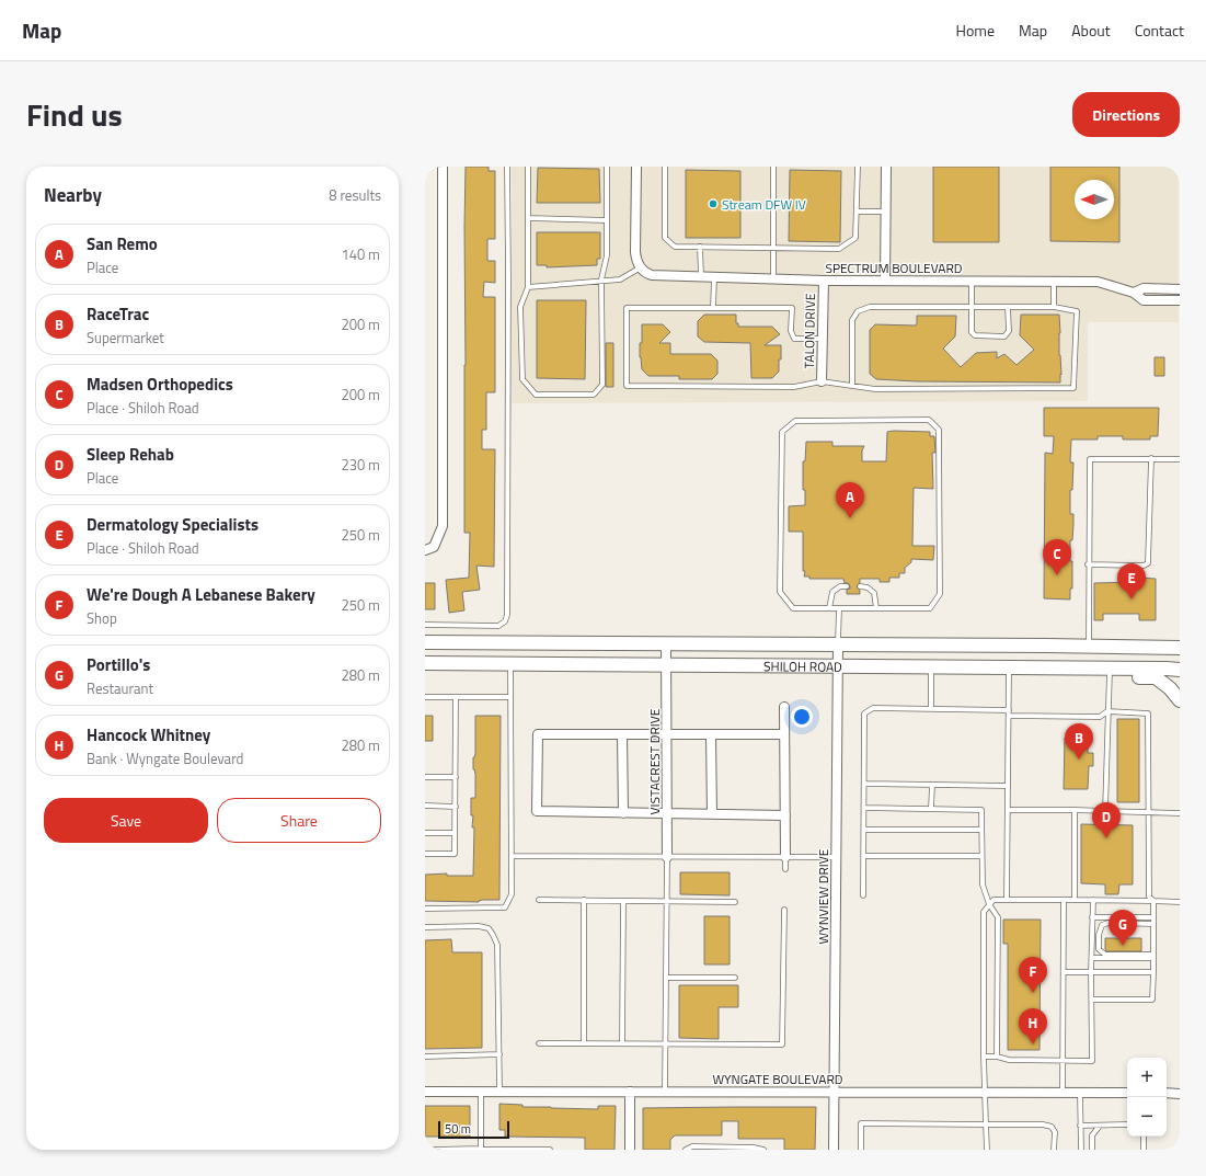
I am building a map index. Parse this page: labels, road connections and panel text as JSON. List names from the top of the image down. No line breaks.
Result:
{"streets":{"main road":["SHILOH ROAD"],"street":["SPECTRUM BOULEVARD","TALON DRIVE","VISTACREST DRIVE","WYNVIEW DRIVE","WYNGATE BOULEVARD"]},"crossings":[["SPECTRUM BOULEVARD","TALON DRIVE"],["SHILOH ROAD","VISTACREST DRIVE"],["SHILOH ROAD","WYNVIEW DRIVE"],["WYNVIEW DRIVE","WYNGATE BOULEVARD"]],"places":["Stream DFW IV"],"scale_bar":"50 m","north":"left","page":{"header":"Map","nav":["Home","Map","About","Contact"],"title":"Find us","buttons":["Directions",["Save","Share"]],"heading":["Nearby","8 results"],"list":[{"mark":"A","name":"San Remo","note":"Place","value":"140 m"},{"mark":"B","name":"RaceTrac","note":"Supermarket","value":"200 m"},{"mark":"C","name":"Madsen Orthopedics","note":"Place · Shiloh Road","value":"200 m"},{"mark":"D","name":"Sleep Rehab","note":"Place","value":"230 m"},{"mark":"E","name":"Dermatology Specialists","note":"Place · Shiloh Road","value":"250 m"},{"mark":"F","name":"We're Dough A Lebanese Bakery","note":"Shop","value":"250 m"},{"mark":"G","name":"Portillo's","note":"Restaurant","value":"280 m"},{"mark":"H","name":"Hancock Whitney","note":"Bank · Wyngate Boulevard","value":"280 m"}],"pins":["A","C","E","B","D","G","F","H"],"map_buttons":["+","−"],"scale":"50 m"}}
